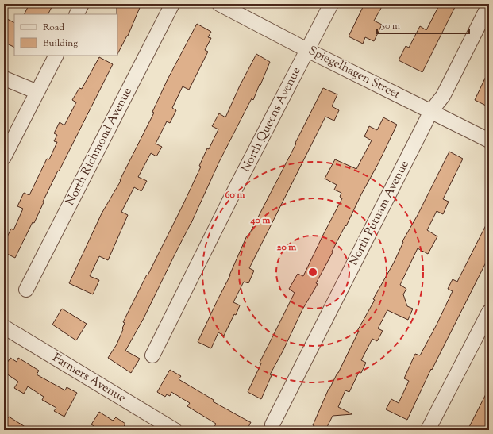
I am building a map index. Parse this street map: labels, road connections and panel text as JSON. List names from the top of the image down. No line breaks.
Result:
{"streets":{"street":["Spiegelhagen Street","North Queens Avenue","North Richmond Avenue","North Putnam Avenue","Farmers Avenue"]},"crossings":[["Spiegelhagen Street","North Queens Avenue"],["Spiegelhagen Street","North Putnam Avenue"]],"legend":["Road","Building"],"scale_bar":"50 m","rings":["60 m","40 m","20 m"]}
